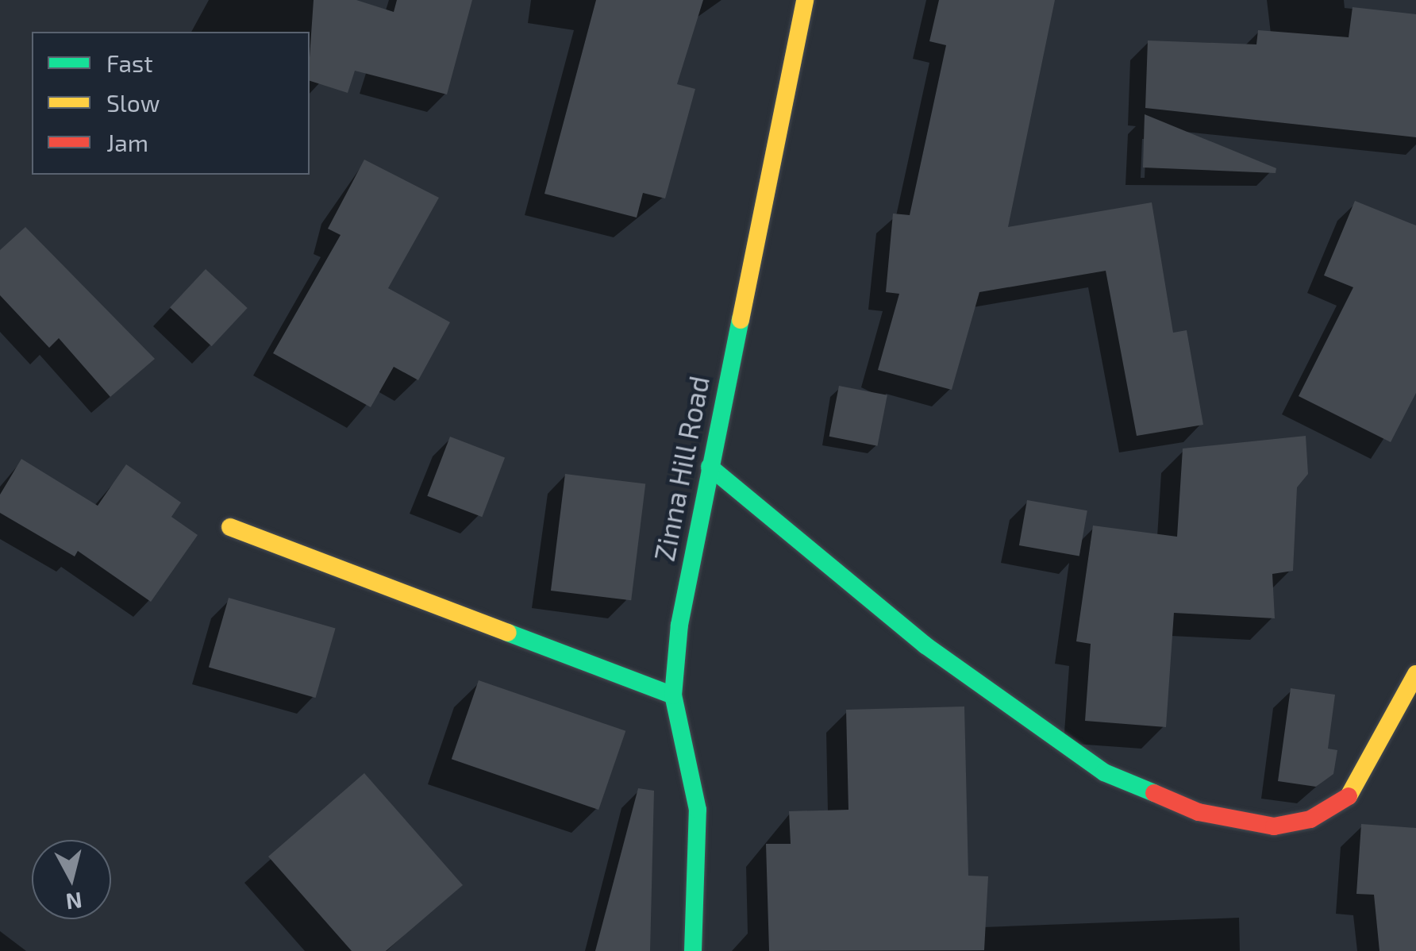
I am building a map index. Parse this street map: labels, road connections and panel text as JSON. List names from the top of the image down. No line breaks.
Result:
{"streets":{"street":["Zinna Hill Road"]},"legend":["Fast","Slow","Jam"],"north":"bottom"}
